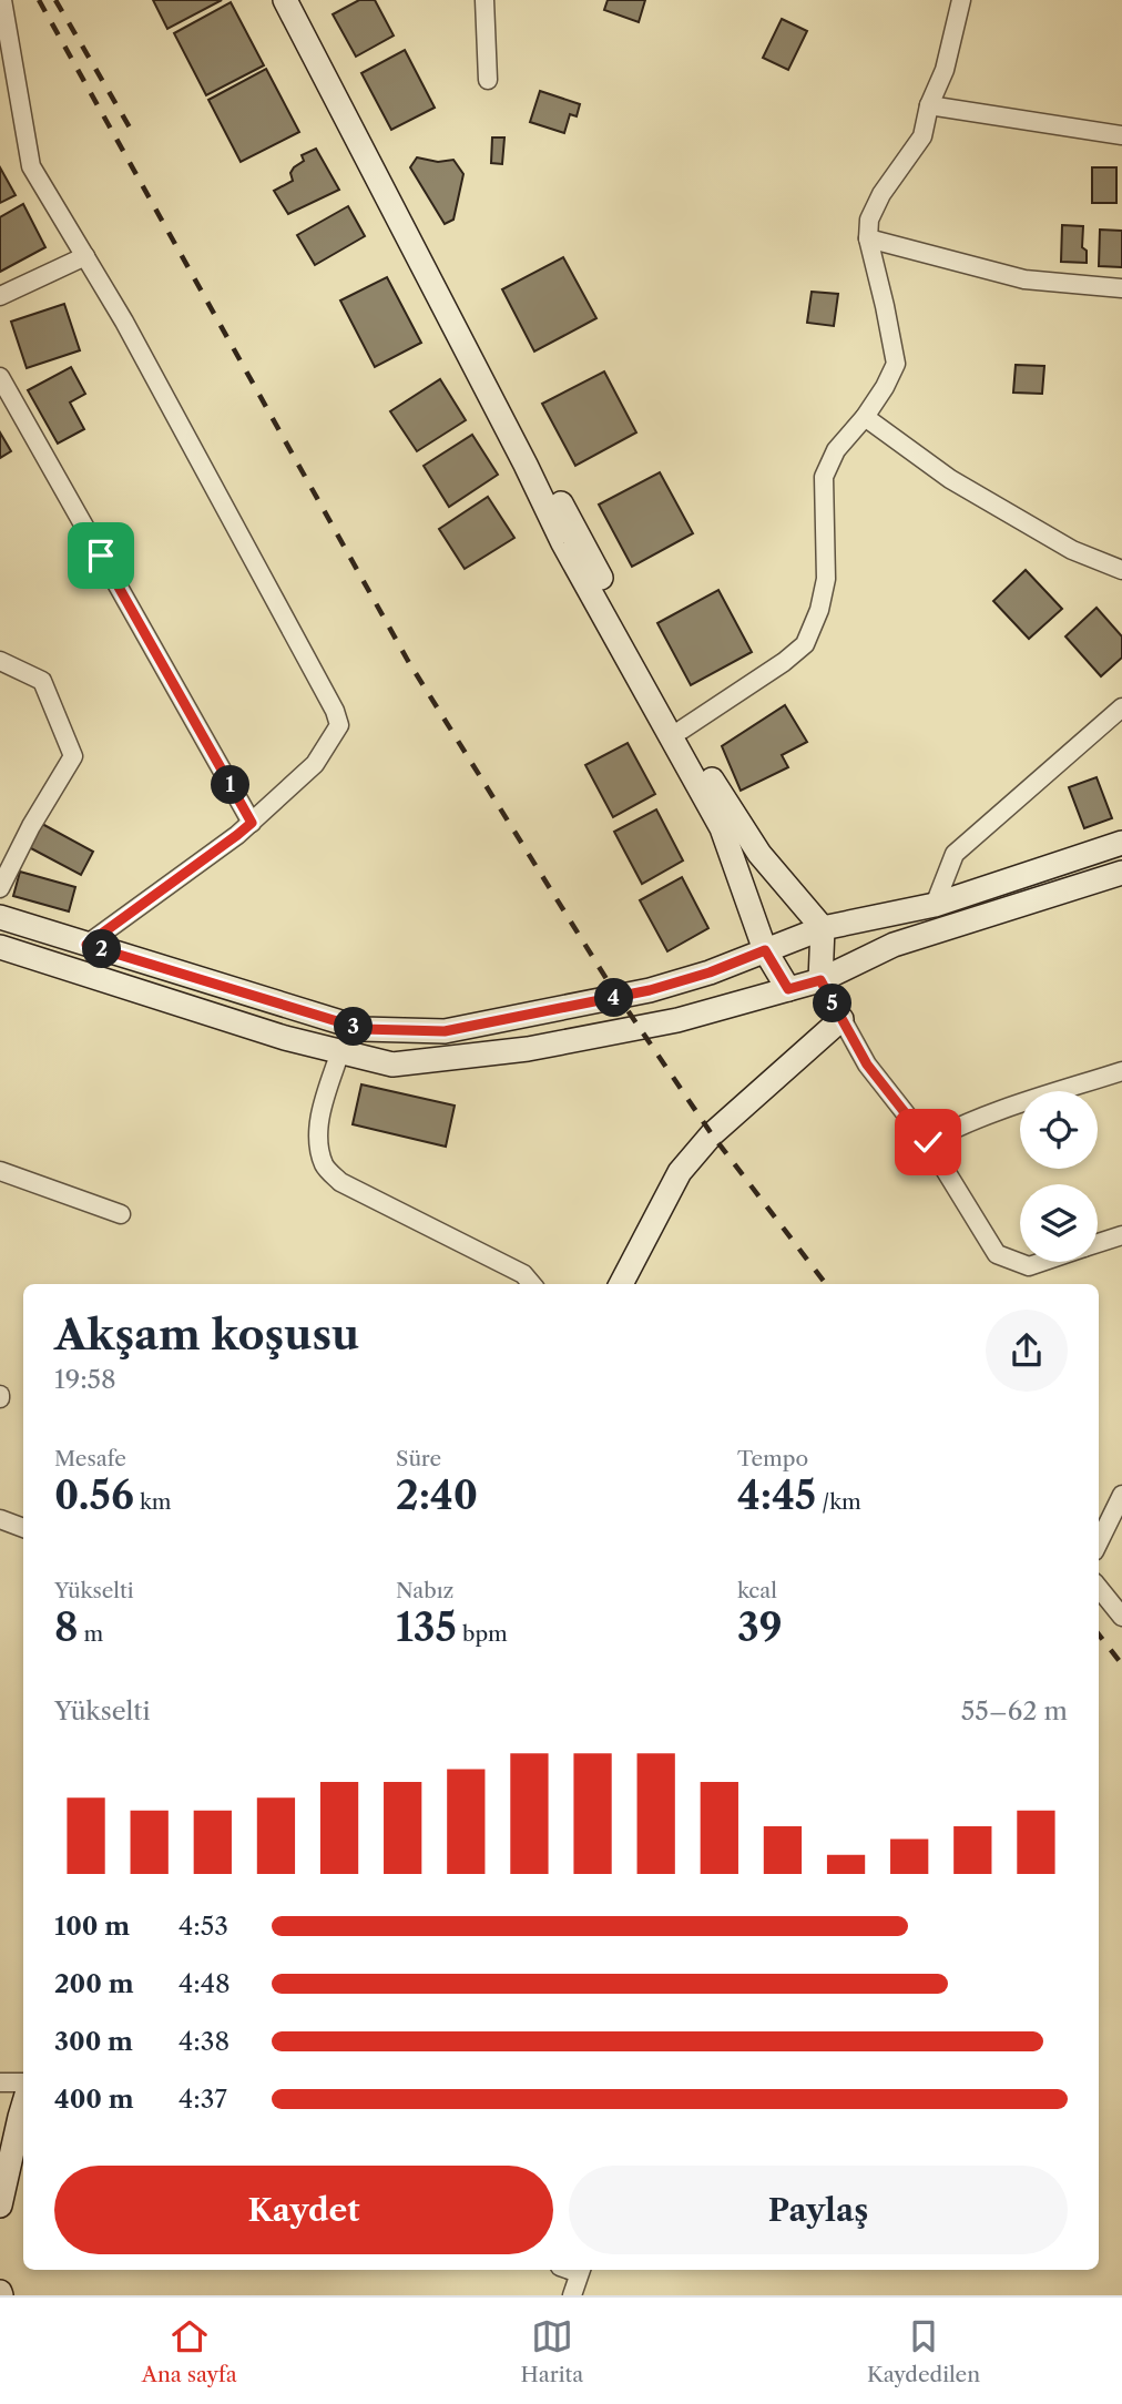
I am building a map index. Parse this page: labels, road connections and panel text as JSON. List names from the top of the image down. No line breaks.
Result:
{"page":{"pins":["1","2","4","5","3"],"heading":["Akşam koşusu","19:58"],"stats":[["Mesafe","0.56 km"],["Süre","2:40"],["Tempo","4:45 /km"],["Yükselti","8 m"],["Nabız","135 bpm"],["kcal","39"]],"chart":["Yükselti","55–62 m"],"list":[{"name":"100 m","note":"4:53"},{"name":"200 m","note":"4:48"},{"name":"300 m","note":"4:38"},{"name":"400 m","note":"4:37"}],"buttons":["Kaydet","Paylaş"],"tabs":["Ana sayfa","Harita","Kaydedilen"]}}
